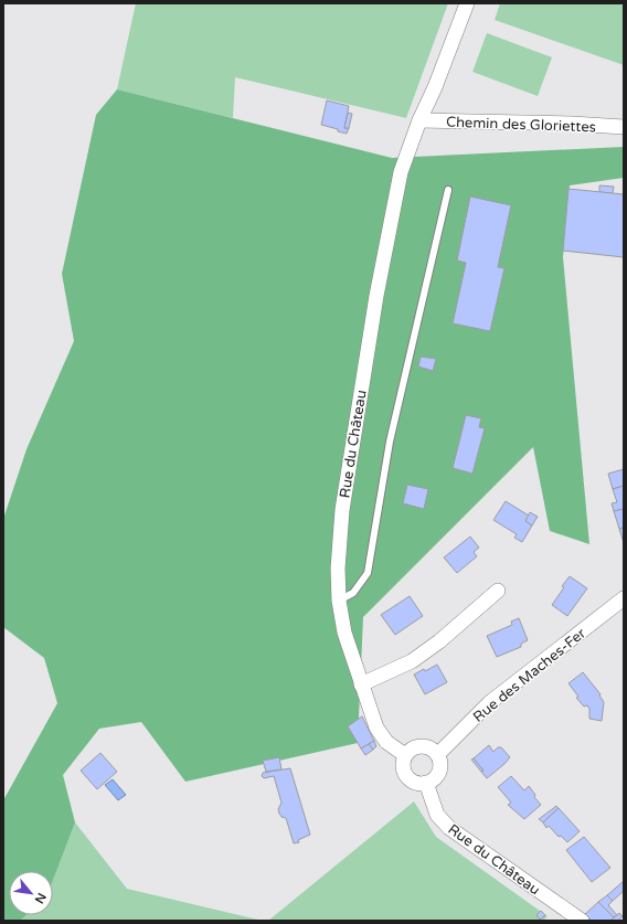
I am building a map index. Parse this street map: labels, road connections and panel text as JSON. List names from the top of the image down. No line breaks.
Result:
{"streets":{"street":["Chemin des Gloriettes","Rue du Château","Rue des Maches-Fer"]},"crossings":[["Chemin des Gloriettes","Rue du Château"],["Rue du Château","Rue des Maches-Fer"]],"north":"bottom right"}
